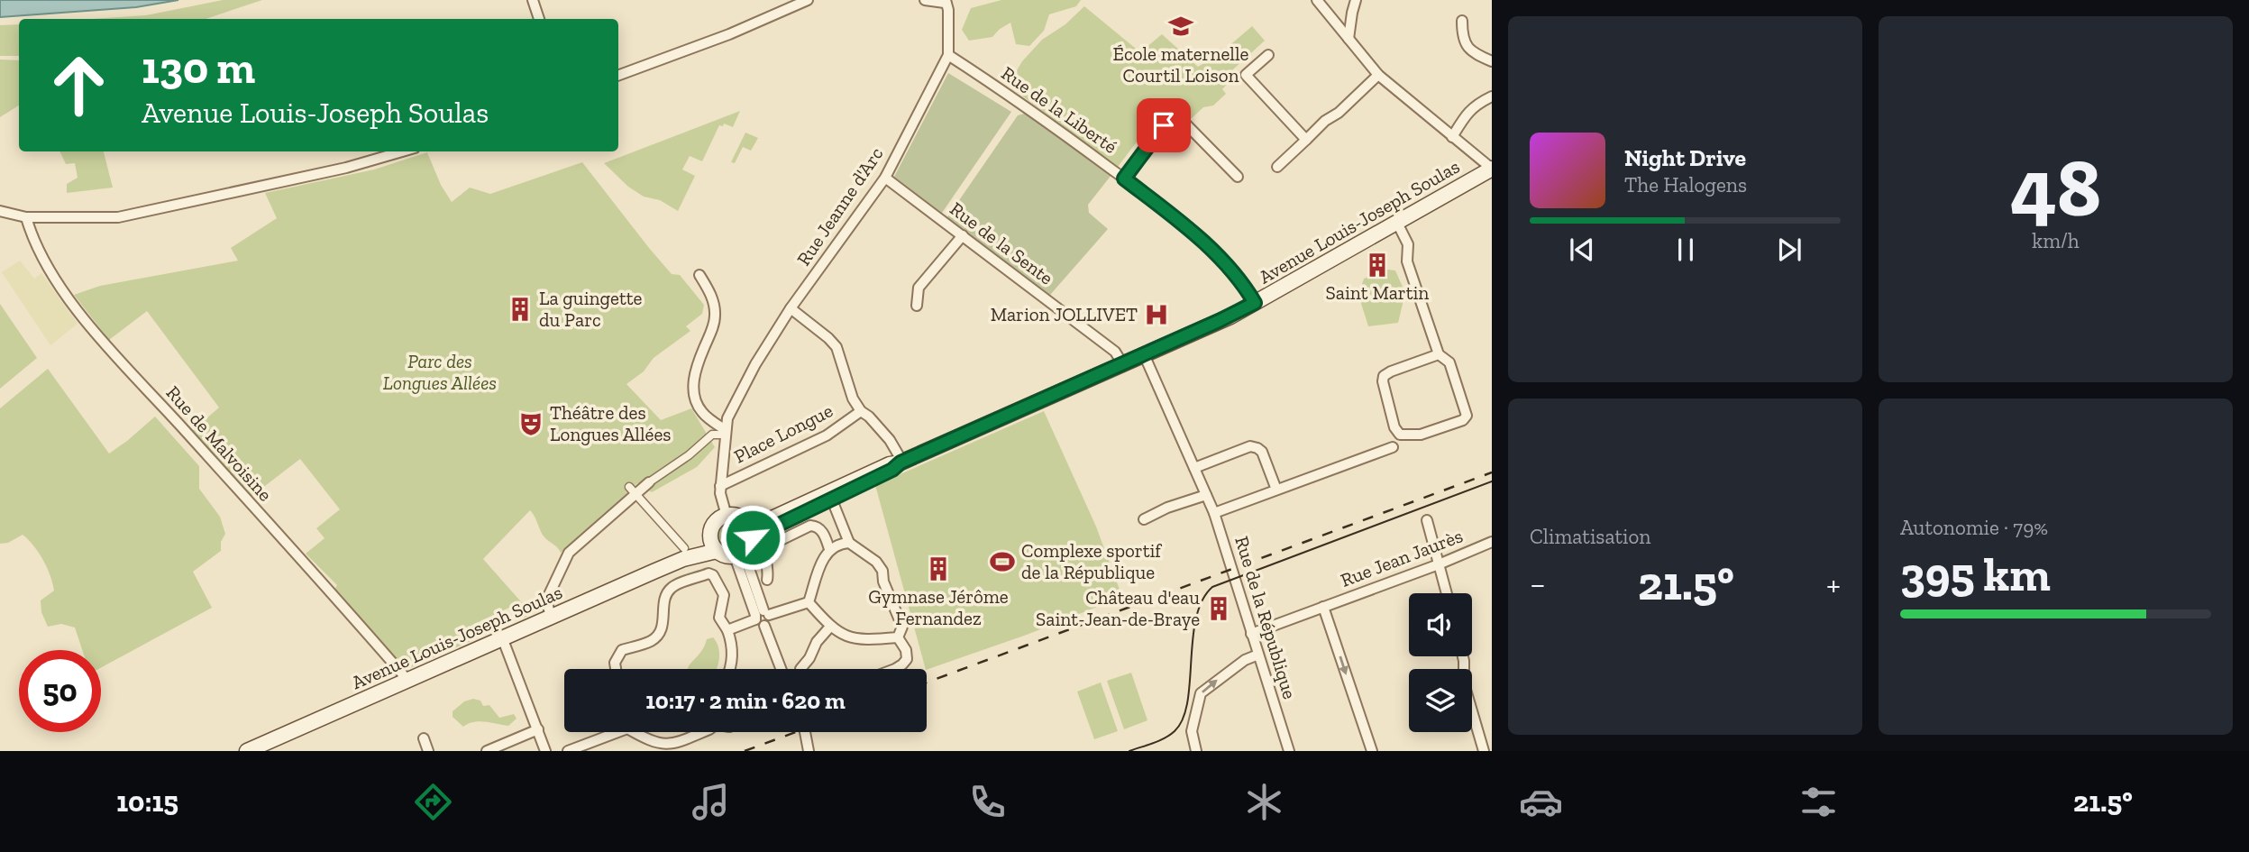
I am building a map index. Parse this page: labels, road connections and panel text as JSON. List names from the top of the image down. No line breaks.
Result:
{"streets":{"main road":["Avenue Louis-Joseph Soulas"],"street":["Rue de la Liberté","Rue Jeanne d'Arc","Rue de la Sente","Place Longue","Rue de Malvoisine","Rue Jean Jaurès","Rue de la République"]},"crossings":[["Rue de la Liberté","Rue Jeanne d'Arc"],["Rue de la Liberté","Avenue Louis-Joseph Soulas"],["Rue Jeanne d'Arc","Rue de la Sente"],["Avenue Louis-Joseph Soulas","Rue de la Sente"],["Avenue Louis-Joseph Soulas","Rue de Malvoisine"],["Avenue Louis-Joseph Soulas","Rue de la République"],["Rue Jean Jaurès","Rue de la République"]],"parks":["Parc des Longues Allées"],"places":{"school or university":["École maternelle Courtil Loison"],"building":["Saint Martin","La guingette du Parc","Gymnase Jérôme Fernandez","Château d'eau Saint-Jean-de-Braye"],"hospital":["Marion JOLLIVET"],"theatre":["Théâtre des Longues Allées"],"sports":["Complexe sportif de la République"]},"page":{"tile":[["48","km/h"],"Climatisation",["Autonomie · 79%","395 km"]],"turn":["130 m","Avenue Louis-Joseph Soulas"],"song":["Night Drive","The Halogens"],"heat":["−","21.5°","+"],"limit":"50","trip":"10:17 · 2 min · 620 m","tabs":["10:15","21.5°"]}}
